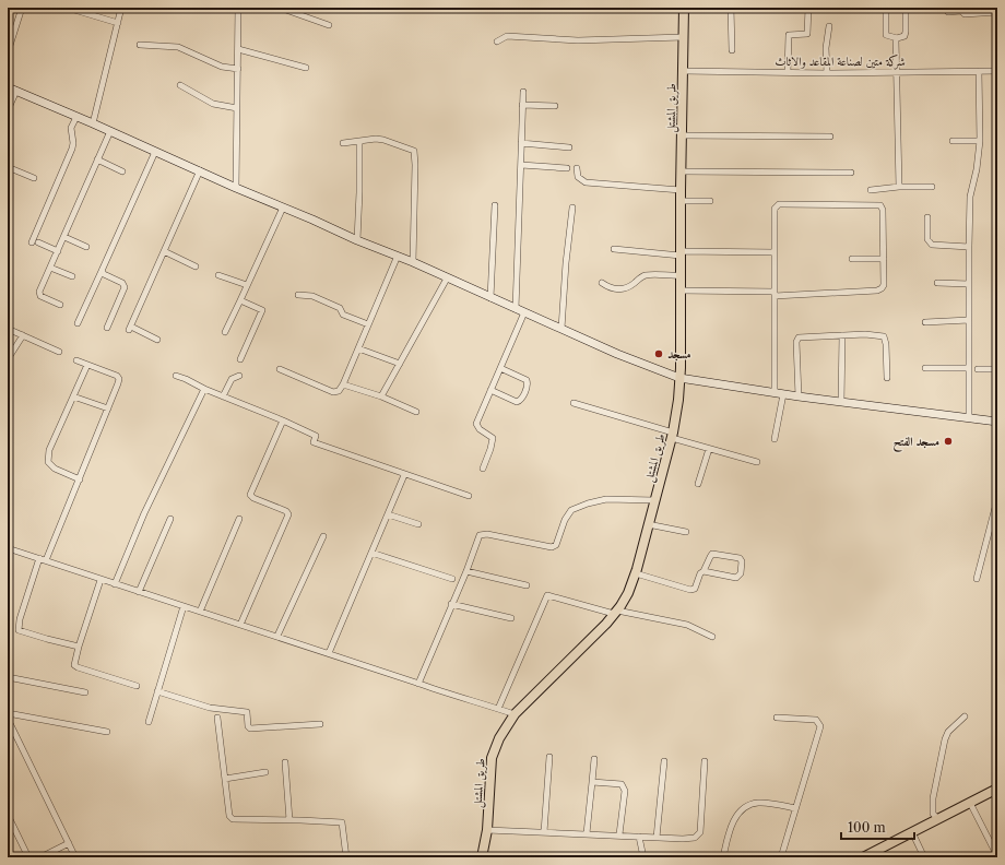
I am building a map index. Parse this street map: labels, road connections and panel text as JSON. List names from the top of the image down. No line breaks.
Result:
{"streets":{"main road":["طريق المشتل"],"street":["شركة متين لصناعة المقاعد والاثاث"]},"crossings":[["شركة متين لصناعة المقاعد والاثاث","طريق المشتل"]],"places":["مسجد","مسجد الفتح"],"scale_bar":"100 m"}
